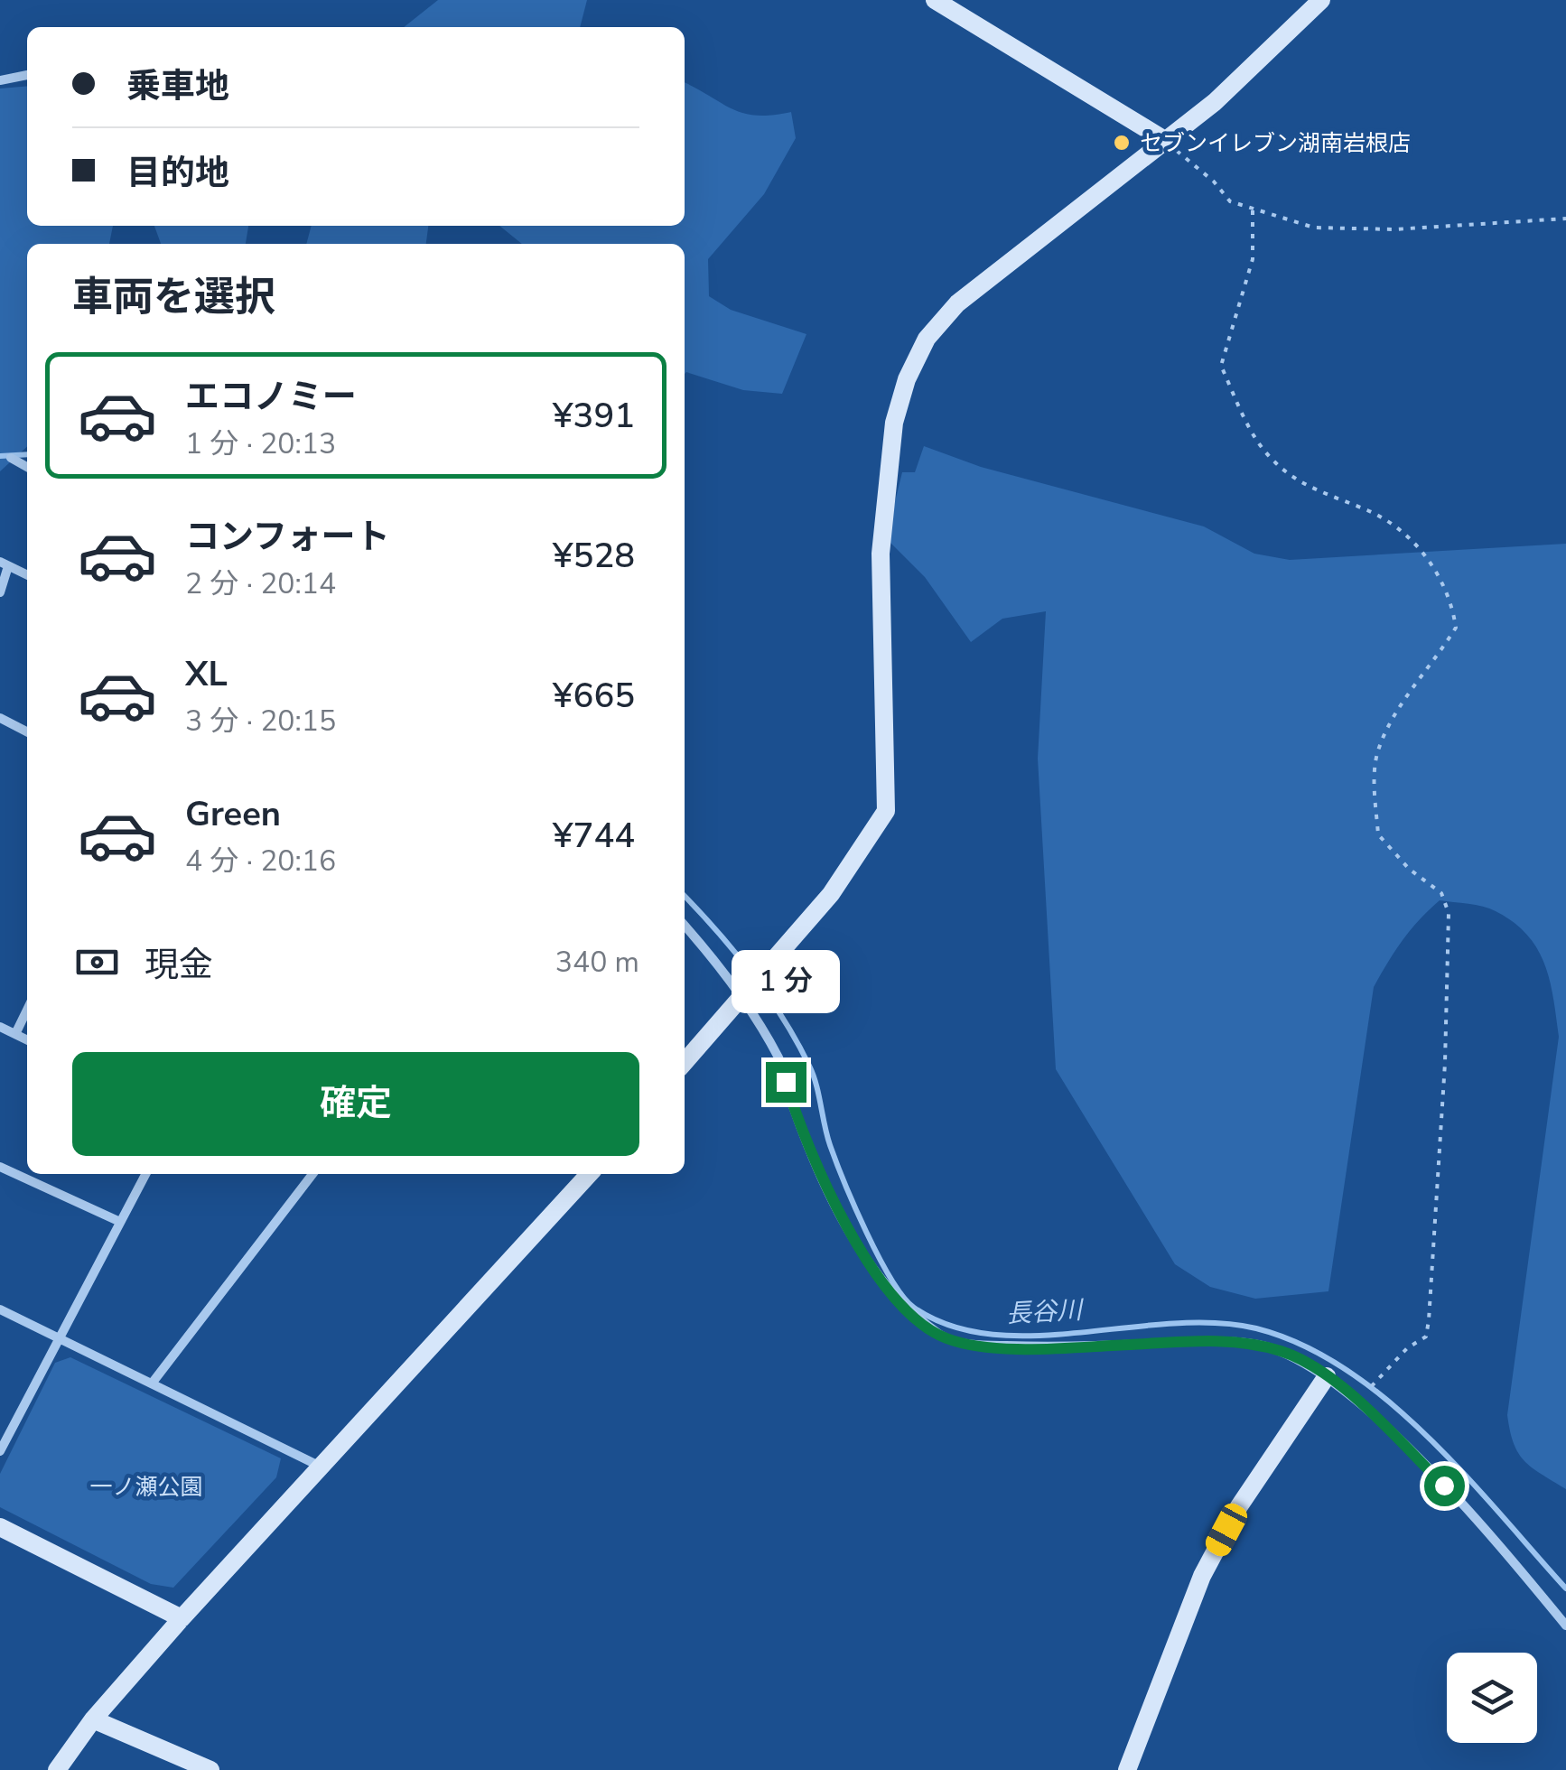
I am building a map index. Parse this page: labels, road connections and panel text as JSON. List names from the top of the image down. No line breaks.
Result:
{"water":["長谷川"],"parks":["一ノ瀬公園"],"places":["セブンイレブン湖南岩根店"],"page":{"banner":["乗車地","目的地"],"heading":"車両を選択","list":[{"name":"エコノミー","note":"1 分 · 20:13","value":"¥391"},{"name":"コンフォート","note":"2 分 · 20:14","value":"¥528"},{"name":"XL","note":"3 分 · 20:15","value":"¥665"},{"name":"Green","note":"4 分 · 20:16","value":"¥744"}],"pay":["現金","340 m"],"bubble":"1 分","buttons":"確定"}}
